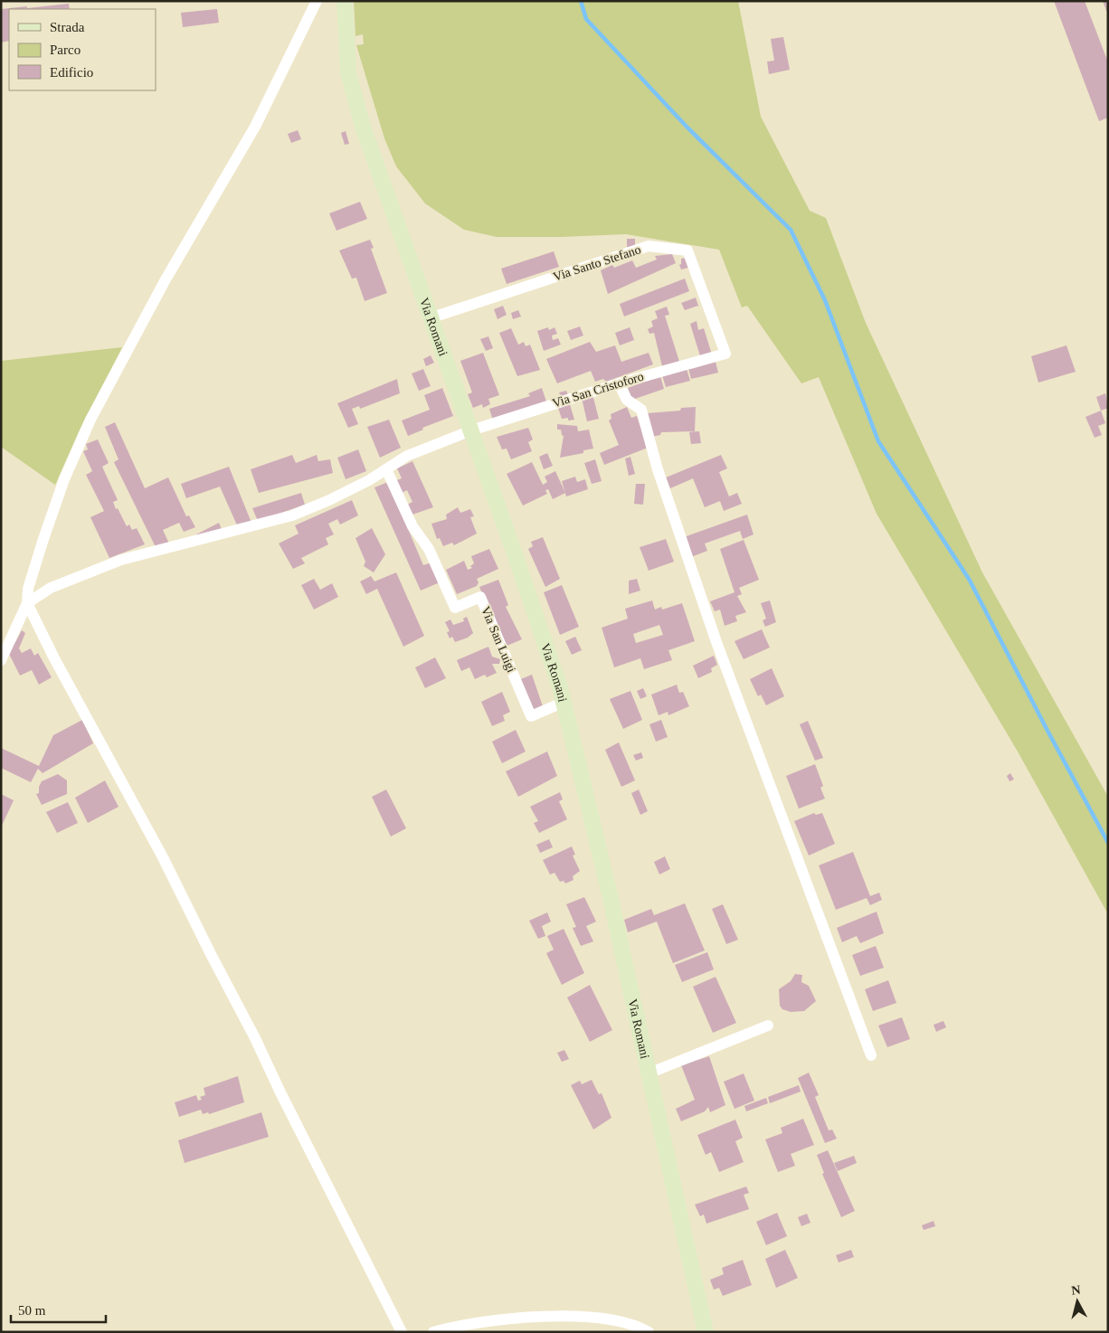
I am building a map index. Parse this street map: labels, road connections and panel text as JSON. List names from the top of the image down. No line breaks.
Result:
{"streets":{"street":["Via Santo Stefano","Via Romani","Via San Cristoforo","Via San Luigi"]},"crossings":[["Via Santo Stefano","Via Romani"],["Via Santo Stefano","Via San Cristoforo"],["Via Romani","Via San Cristoforo"],["Via Romani","Via San Luigi"],["Via San Cristoforo","Via San Luigi"]],"legend":["Strada","Parco","Edificio"],"scale_bar":"50 m","north":"top"}
